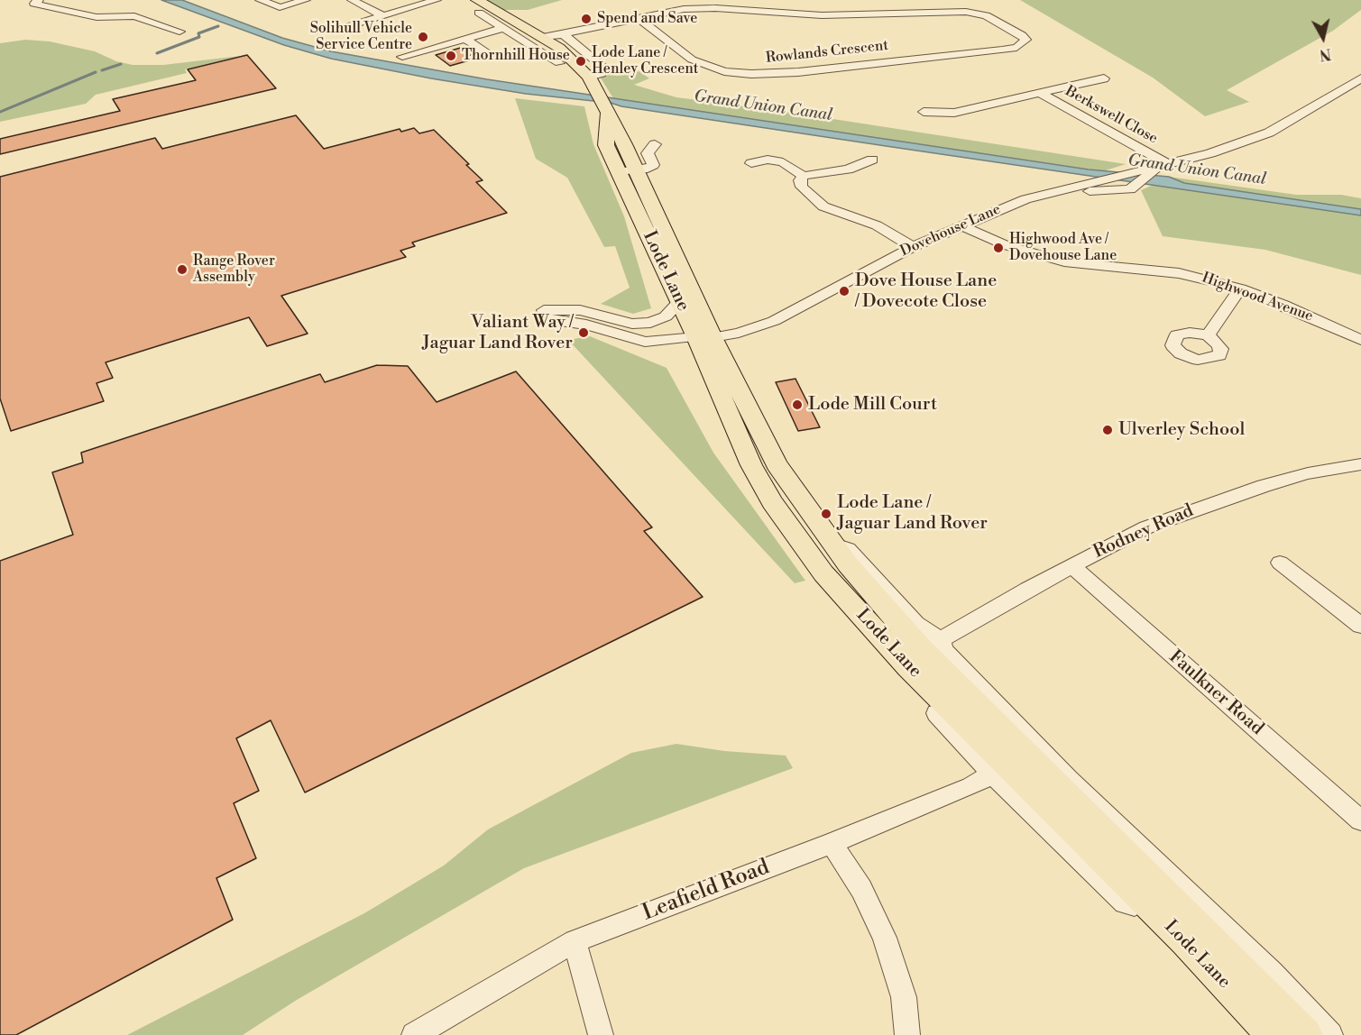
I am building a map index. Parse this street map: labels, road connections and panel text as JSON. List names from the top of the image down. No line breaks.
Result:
{"streets":{"main road":["Lode Lane"],"street":["Rowlands Crescent","Berkswell Close","Dovehouse Lane","Highwood Avenue","Rodney Road","Faulkner Road","Leafield Road"]},"crossings":[["Berkswell Close","Dovehouse Lane"],["Dovehouse Lane","Lode Lane"],["Dovehouse Lane","Highwood Avenue"],["Lode Lane","Rodney Road"],["Lode Lane","Leafield Road"],["Rodney Road","Faulkner Road"]],"water":["Grand Union Canal"],"places":["Spend and Save","Solihull Vehicle Service Centre","Thornhill House","Lode Lane / Henley Crescent","Highwood Ave / Dovehouse Lane","Range Rover Assembly","Dove House Lane / Dovecote Close","Valiant Way / Jaguar Land Rover","Lode Mill Court","Ulverley School","Lode Lane / Jaguar Land Rover"],"north":"bottom"}
